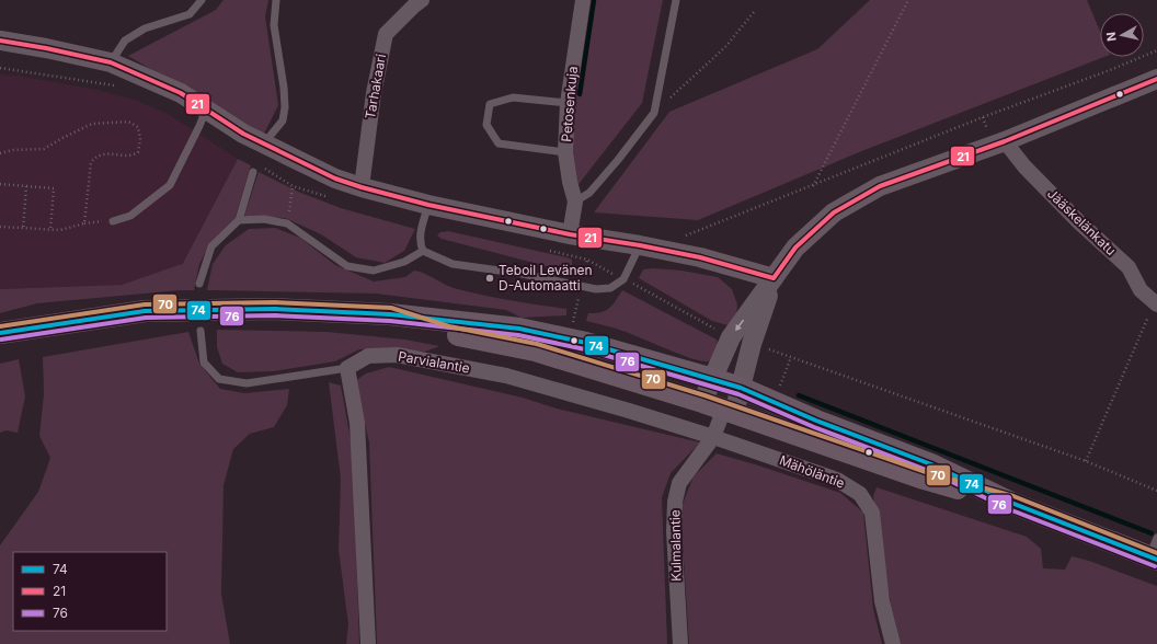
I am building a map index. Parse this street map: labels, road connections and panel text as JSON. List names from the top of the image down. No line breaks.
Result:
{"streets":{"street":["Tarhakaari","Petosenkuja","Jääskelänkatu","Parvialantie","Mähöläntie","Kulmalantie"]},"crossings":[["Parvialantie","Mähöläntie"],["Parvialantie","Kulmalantie"],["Mähöläntie","Kulmalantie"]],"places":["Teboil Levänen D-Automaatti"],"lines":["transit line 21","transit line 70","transit line 74","transit line 76"],"legend":["74","21","76"],"north":"left"}
